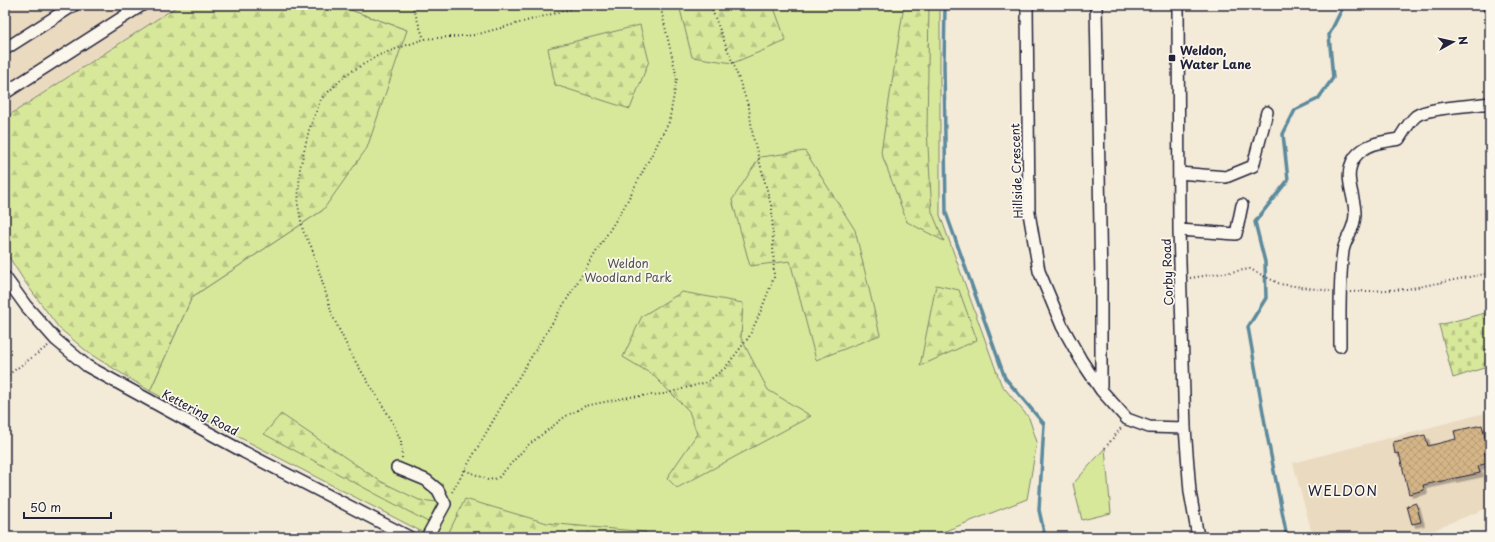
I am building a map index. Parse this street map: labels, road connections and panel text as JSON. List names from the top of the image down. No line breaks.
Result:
{"streets":{"street":["Hillside Crescent","Corby Road","Kettering Road"]},"crossings":[["Hillside Crescent","Corby Road"]],"districts":["WELDON"],"parks":["Weldon Woodland Park"],"places":{"transit":["Weldon, Water Lane"]},"scale_bar":"50 m","north":"right"}
